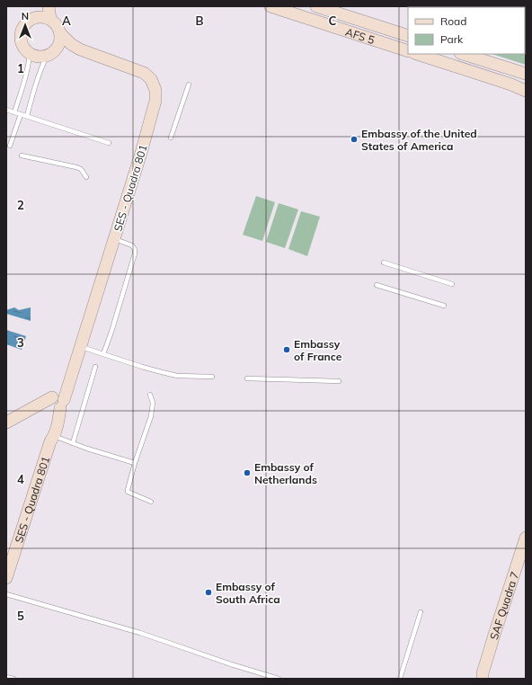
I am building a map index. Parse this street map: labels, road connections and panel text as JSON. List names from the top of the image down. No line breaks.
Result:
{"streets":{"street":["AFS 5","SES - Quadra 801","SAF Quadra 7"]},"places":["Embassy of the United States of America","Embassy of France","Embassy of Netherlands","Embassy of South Africa"],"legend":["Road","Park"],"north":"top","grid":{"columns":["A","B","C"],"rows":["1","2","3","4","5"]}}
